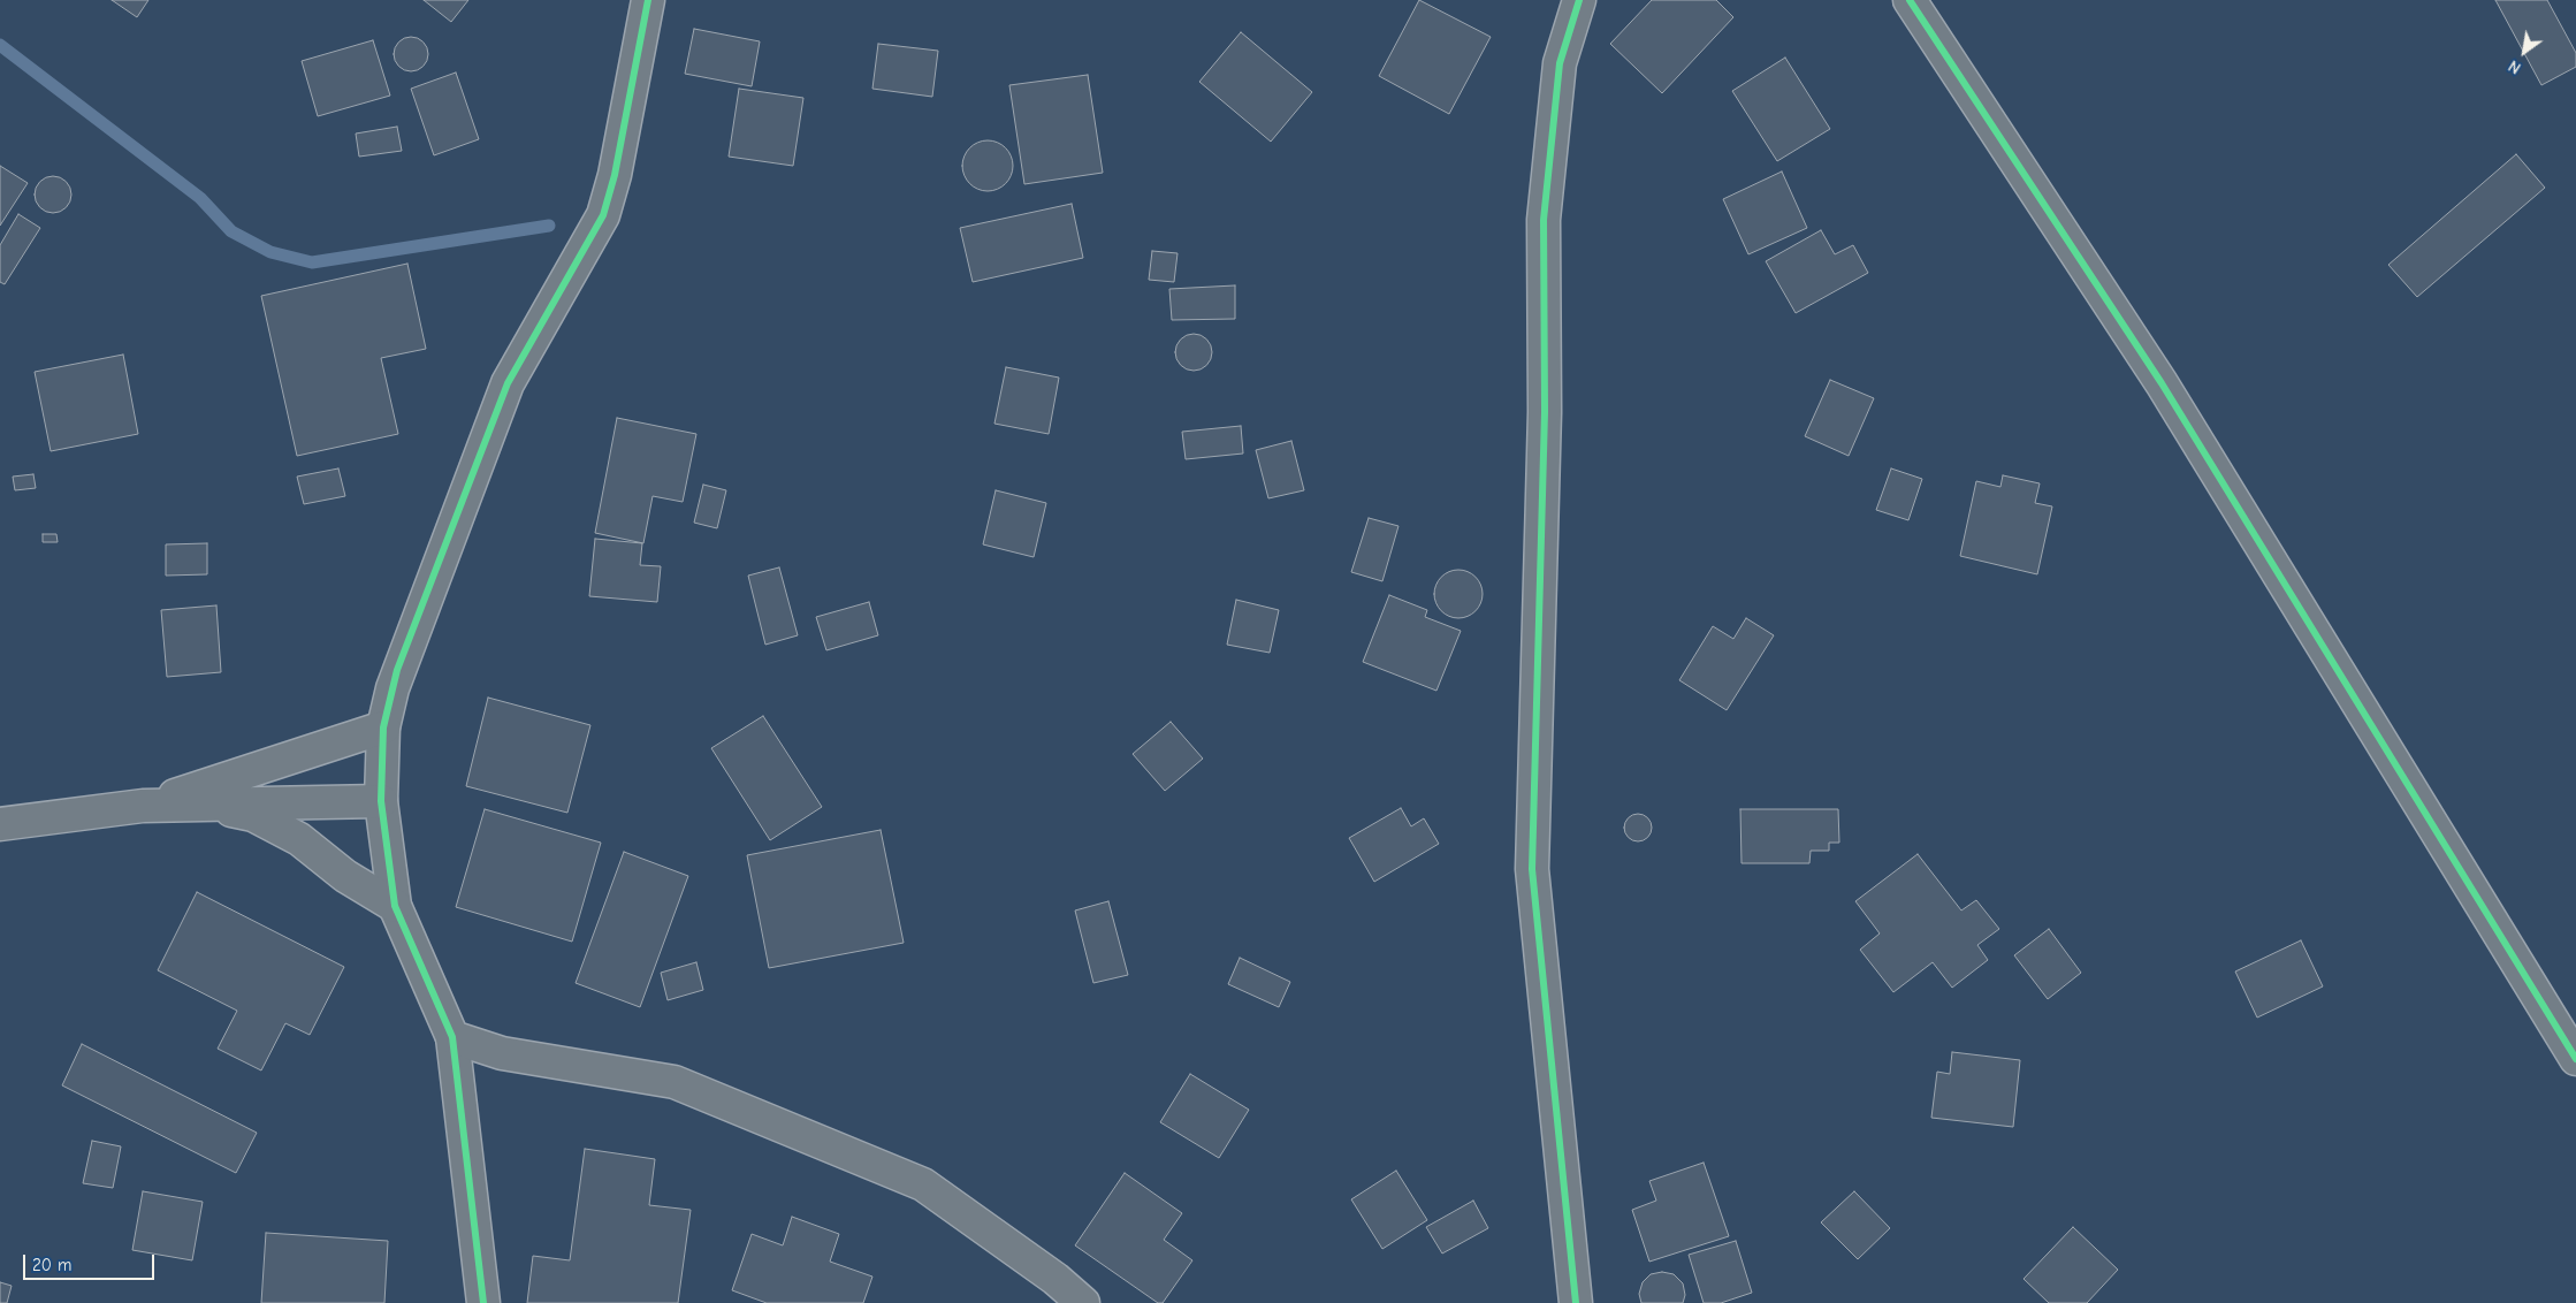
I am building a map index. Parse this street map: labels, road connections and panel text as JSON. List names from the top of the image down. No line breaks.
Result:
{"scale_bar":"20 m","north":"bottom left"}
